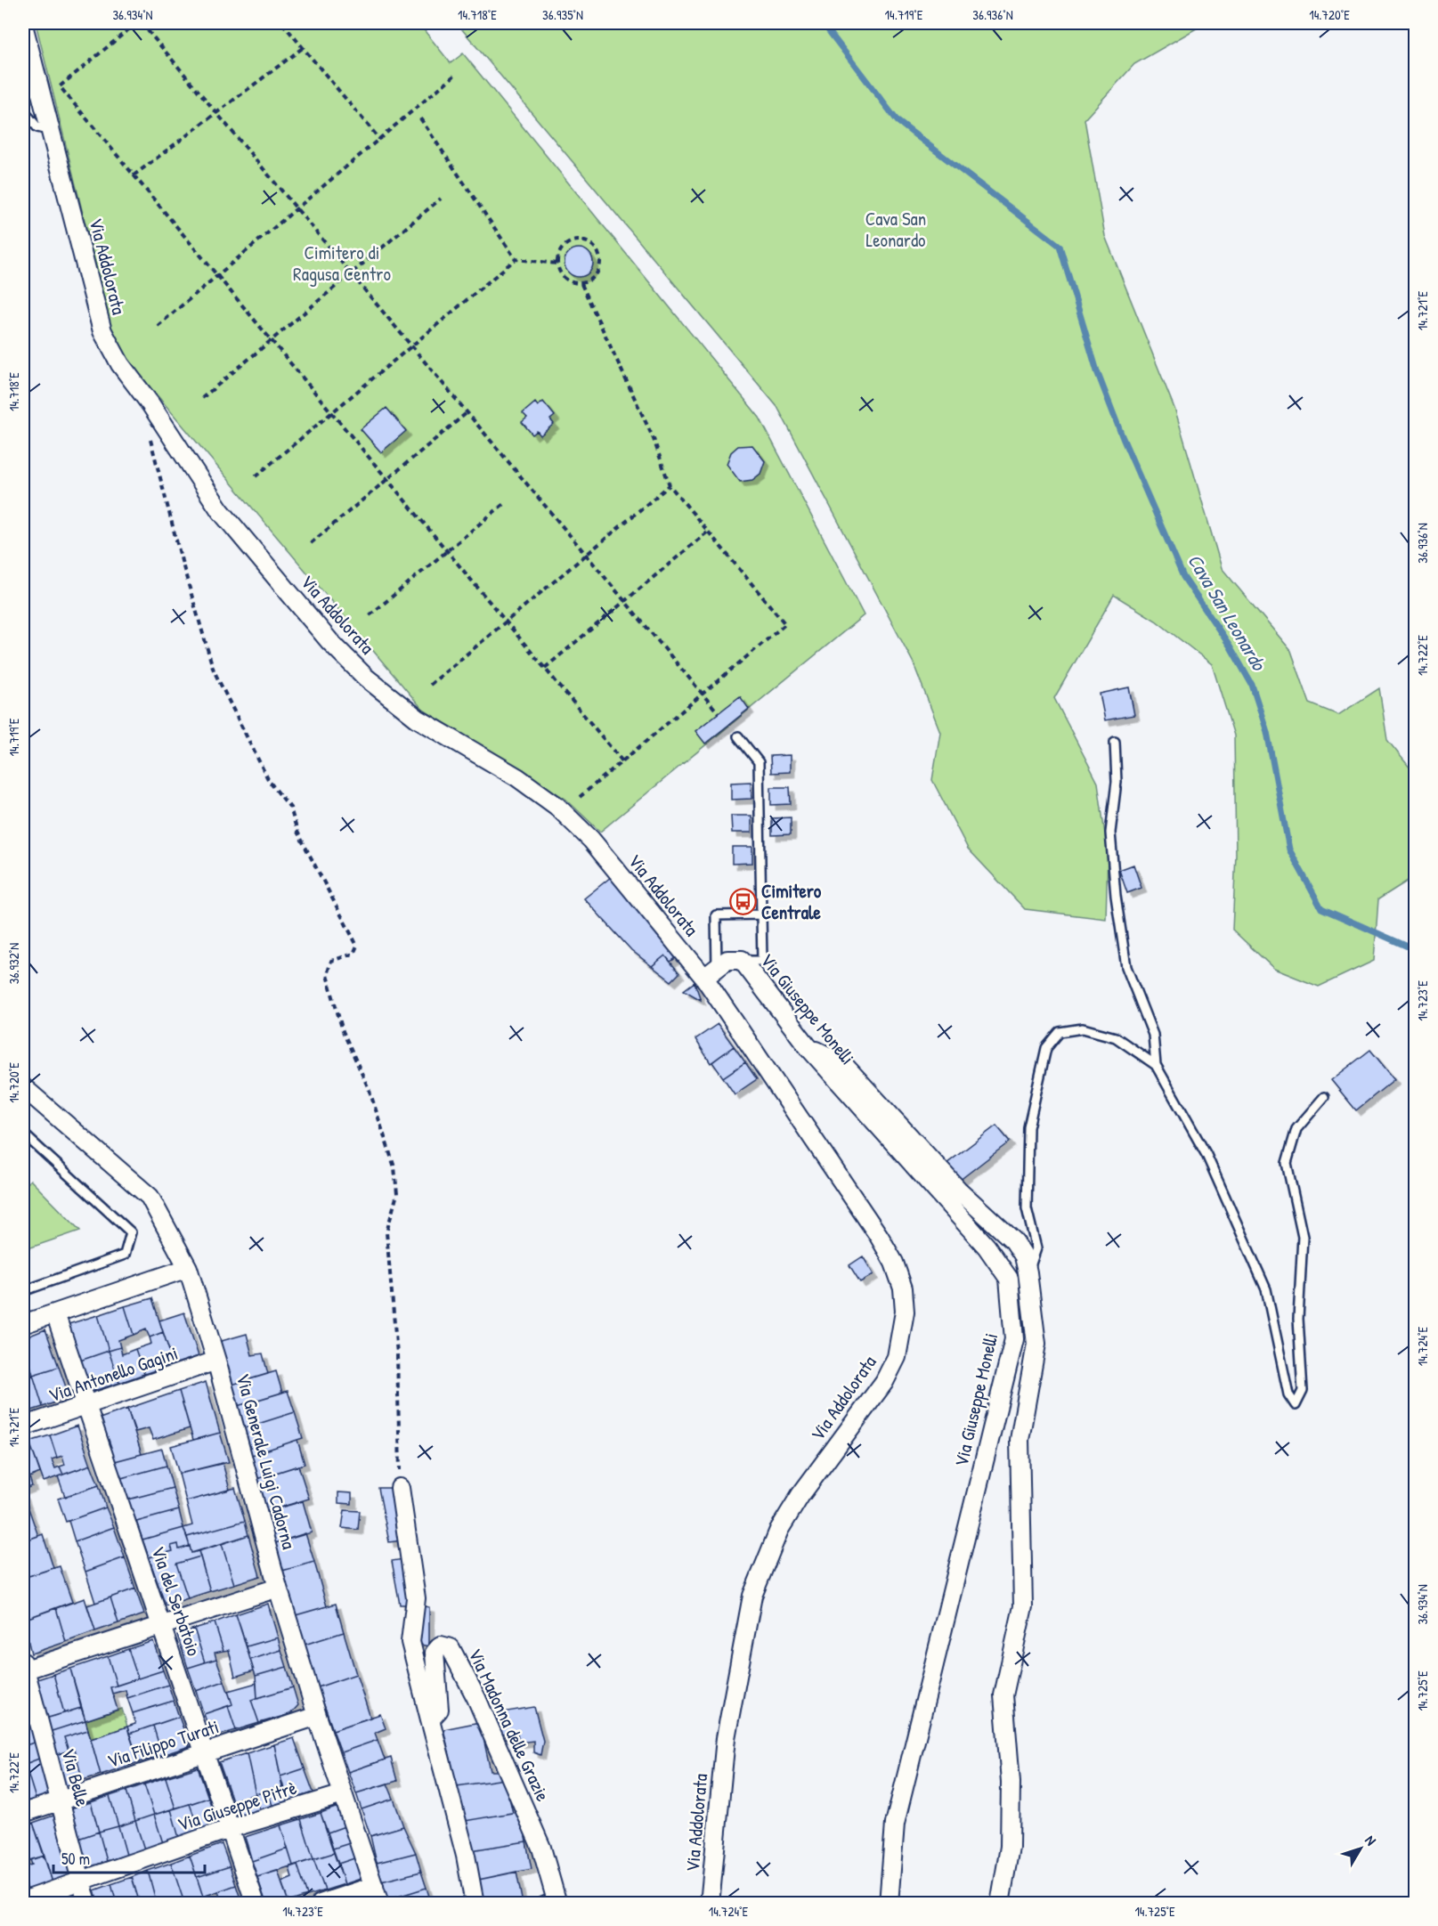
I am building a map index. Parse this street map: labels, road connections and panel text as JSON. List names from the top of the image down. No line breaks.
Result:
{"streets":{"street":["Via Addolorata","Via Giuseppe Monelli","Via Antonello Gagini","Via Generale Luigi Cadorna","Via del Serbatoio","Via Madonna delle Grazie","Via Filippo Turati","Via Belle","Via Giuseppe Pitrè"]},"crossings":[["Via Antonello Gagini","Via Generale Luigi Cadorna"],["Via Antonello Gagini","Via del Serbatoio"],["Via Generale Luigi Cadorna","Via Filippo Turati"],["Via Generale Luigi Cadorna","Via Giuseppe Pitrè"],["Via del Serbatoio","Via Filippo Turati"],["Via del Serbatoio","Via Giuseppe Pitrè"],["Via Filippo Turati","Via Belle"],["Via Belle","Via Giuseppe Pitrè"]],"water":["Cava San Leonardo"],"parks":["Cava San Leonardo","Cimitero di Ragusa Centro"],"places":{"bus stop":["Cimitero Centrale"]},"scale_bar":"50 m","north":"top right","coordinates":["36.934°N","14.718°E","36.935°N","14.719°E","36.936°N","14.720°E","14.721°E","14.722°E","36.932°N","14.723°E","14.724°E","14.725°E"]}
